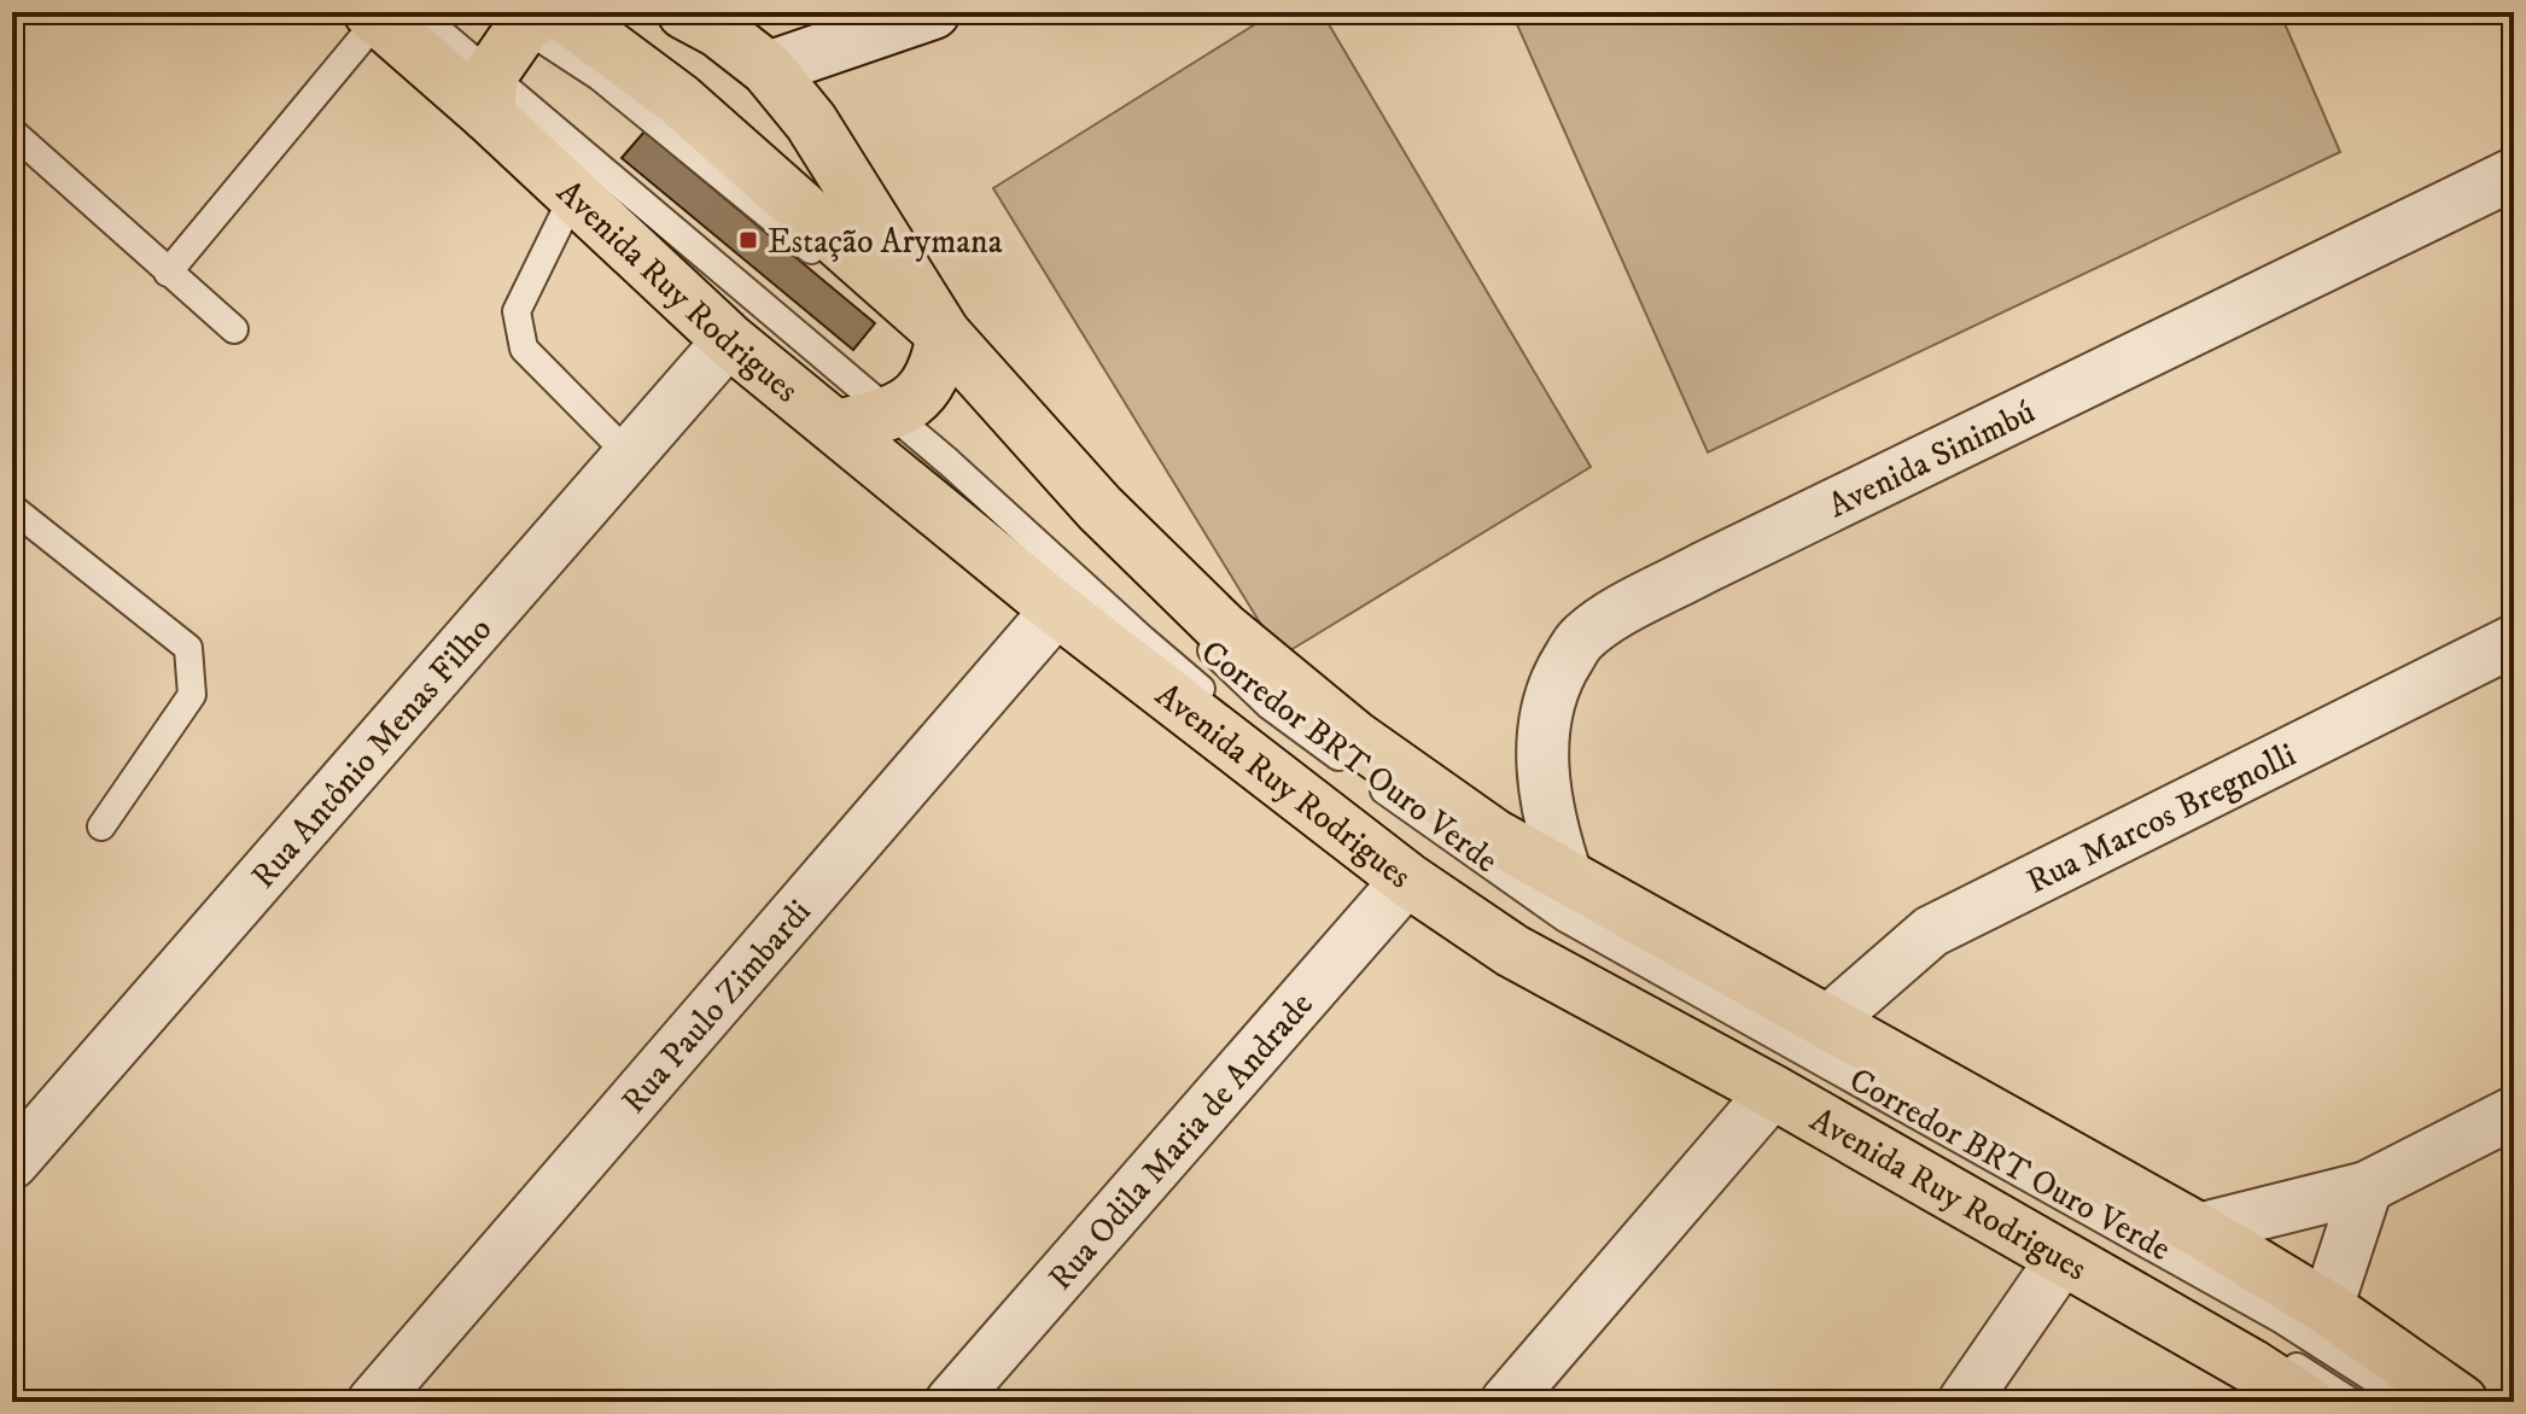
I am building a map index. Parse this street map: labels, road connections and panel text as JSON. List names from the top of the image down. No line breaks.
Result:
{"streets":{"main road":["Avenida Ruy Rodrigues"],"street":["Avenida Sinimbú","Rua Antônio Menas Filho","Rua Marcos Bregnolli","Rua Paulo Zimbardi","Rua Odila Maria de Andrade"],"lane":["Corredor BRT Ouro Verde"]},"crossings":[["Avenida Ruy Rodrigues","Avenida Sinimbú"],["Avenida Ruy Rodrigues","Rua Antônio Menas Filho"],["Avenida Ruy Rodrigues","Corredor BRT Ouro Verde"],["Avenida Ruy Rodrigues","Rua Marcos Bregnolli"],["Avenida Ruy Rodrigues","Rua Paulo Zimbardi"],["Avenida Ruy Rodrigues","Rua Odila Maria de Andrade"],["Corredor BRT Ouro Verde","Rua Marcos Bregnolli"]],"places":{"transit":["Estação Arymana"]}}
